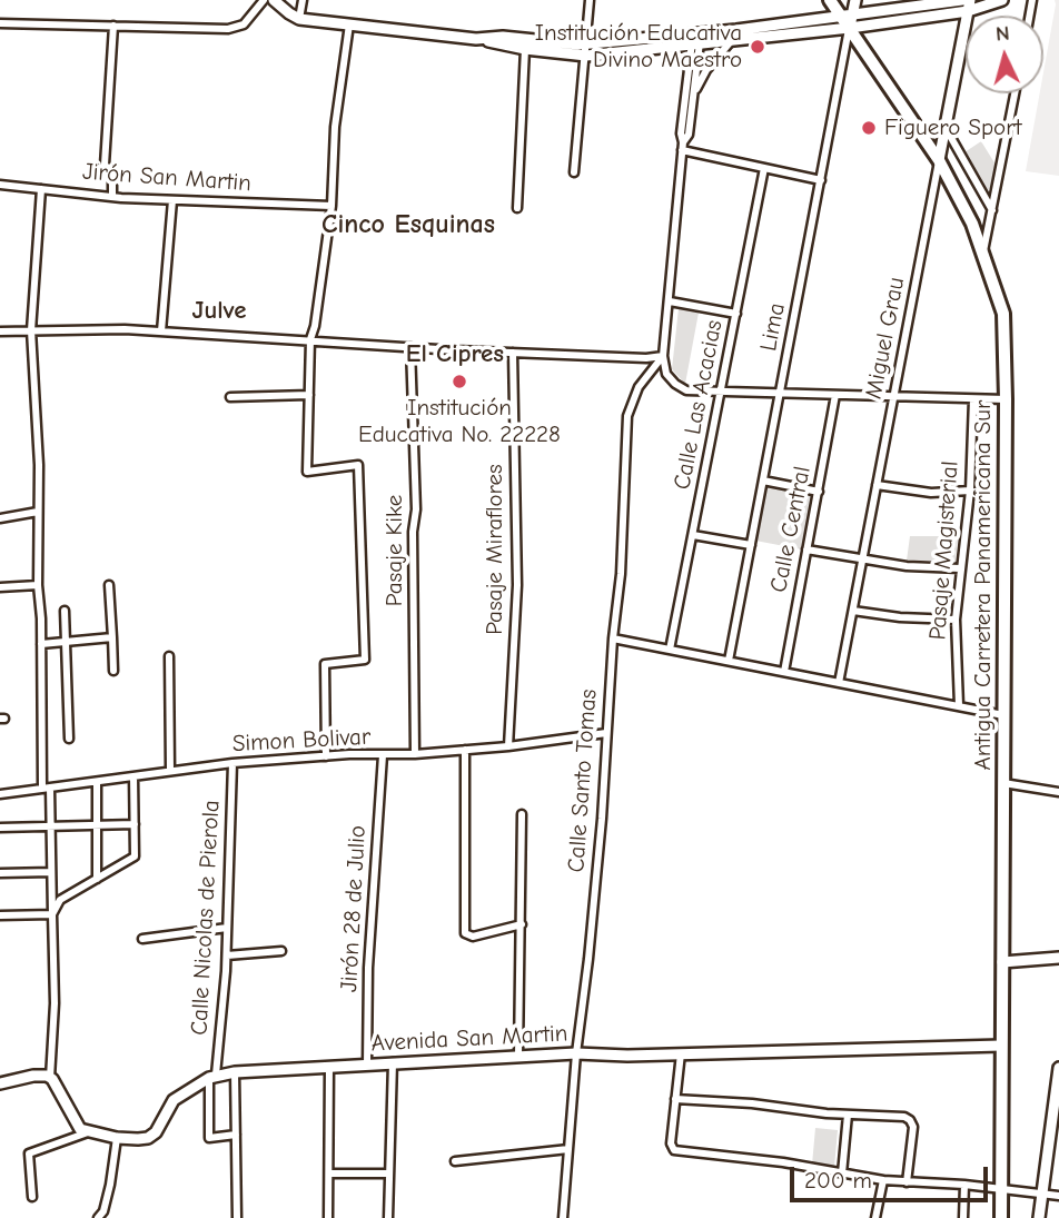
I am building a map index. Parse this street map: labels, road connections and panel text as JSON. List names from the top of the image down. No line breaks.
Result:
{"streets":{"highway":["Antigua Carretera Panamericana Sur"],"street":["Jirón San Martin","Lima","Miguel Grau","Calle Las Acacias","Calle Central","Pasaje Miraflores","Pasaje Kike","Pasaje Magisterial","Simon Bolivar","Calle Santo Tomas","Jirón 28 de Julio","Calle Nicolas de Pierola","Avenida San Martin"]},"crossings":[["Lima","Antigua Carretera Panamericana Sur"],["Miguel Grau","Antigua Carretera Panamericana Sur"],["Pasaje Miraflores","Simon Bolivar"],["Pasaje Kike","Simon Bolivar"],["Antigua Carretera Panamericana Sur","Avenida San Martin"],["Simon Bolivar","Calle Santo Tomas"],["Simon Bolivar","Jirón 28 de Julio"],["Simon Bolivar","Calle Nicolas de Pierola"],["Calle Santo Tomas","Avenida San Martin"],["Jirón 28 de Julio","Avenida San Martin"],["Calle Nicolas de Pierola","Avenida San Martin"]],"districts":["Cinco Esquinas","Julve","El Cipres"],"places":["Institución Educativa Divino Maestro","Figuero Sport","Institución Educativa No. 22228"],"scale_bar":"200 m","north":"top"}
